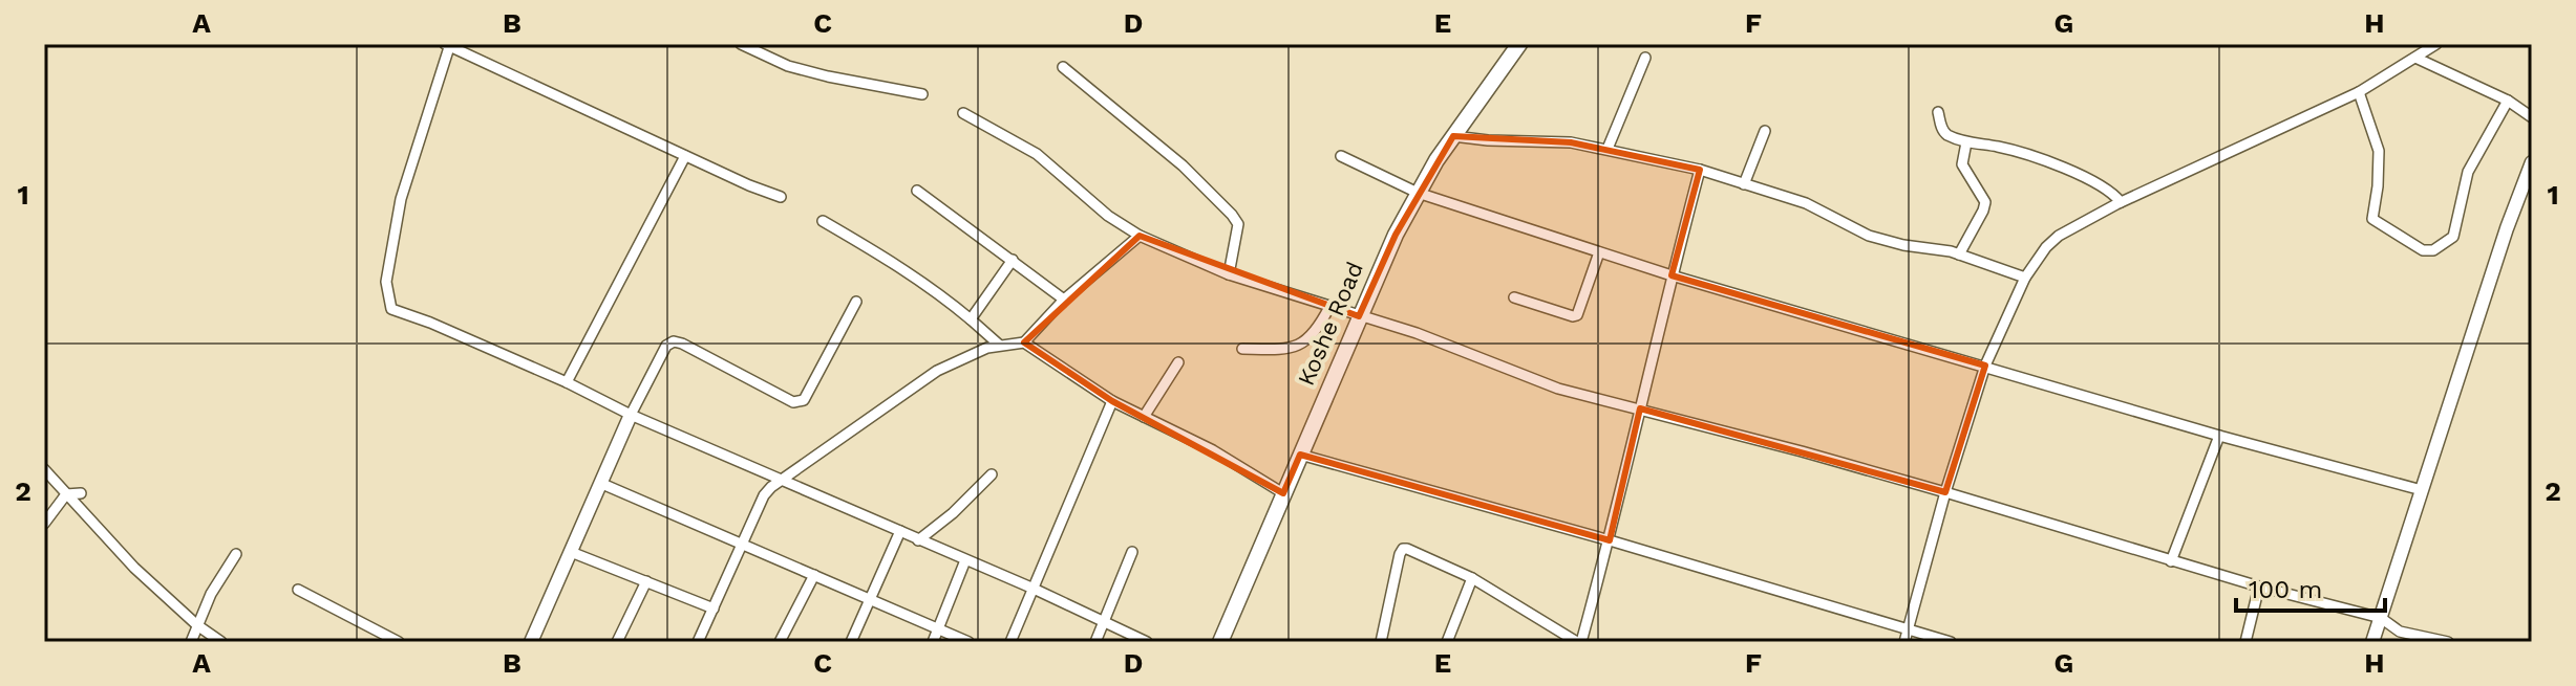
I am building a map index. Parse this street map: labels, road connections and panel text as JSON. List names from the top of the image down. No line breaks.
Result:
{"streets":{"main road":["Koshe Road"]},"scale_bar":"100 m","grid":{"columns":["A","B","C","D","E","F","G","H"],"rows":["1","2"]}}
